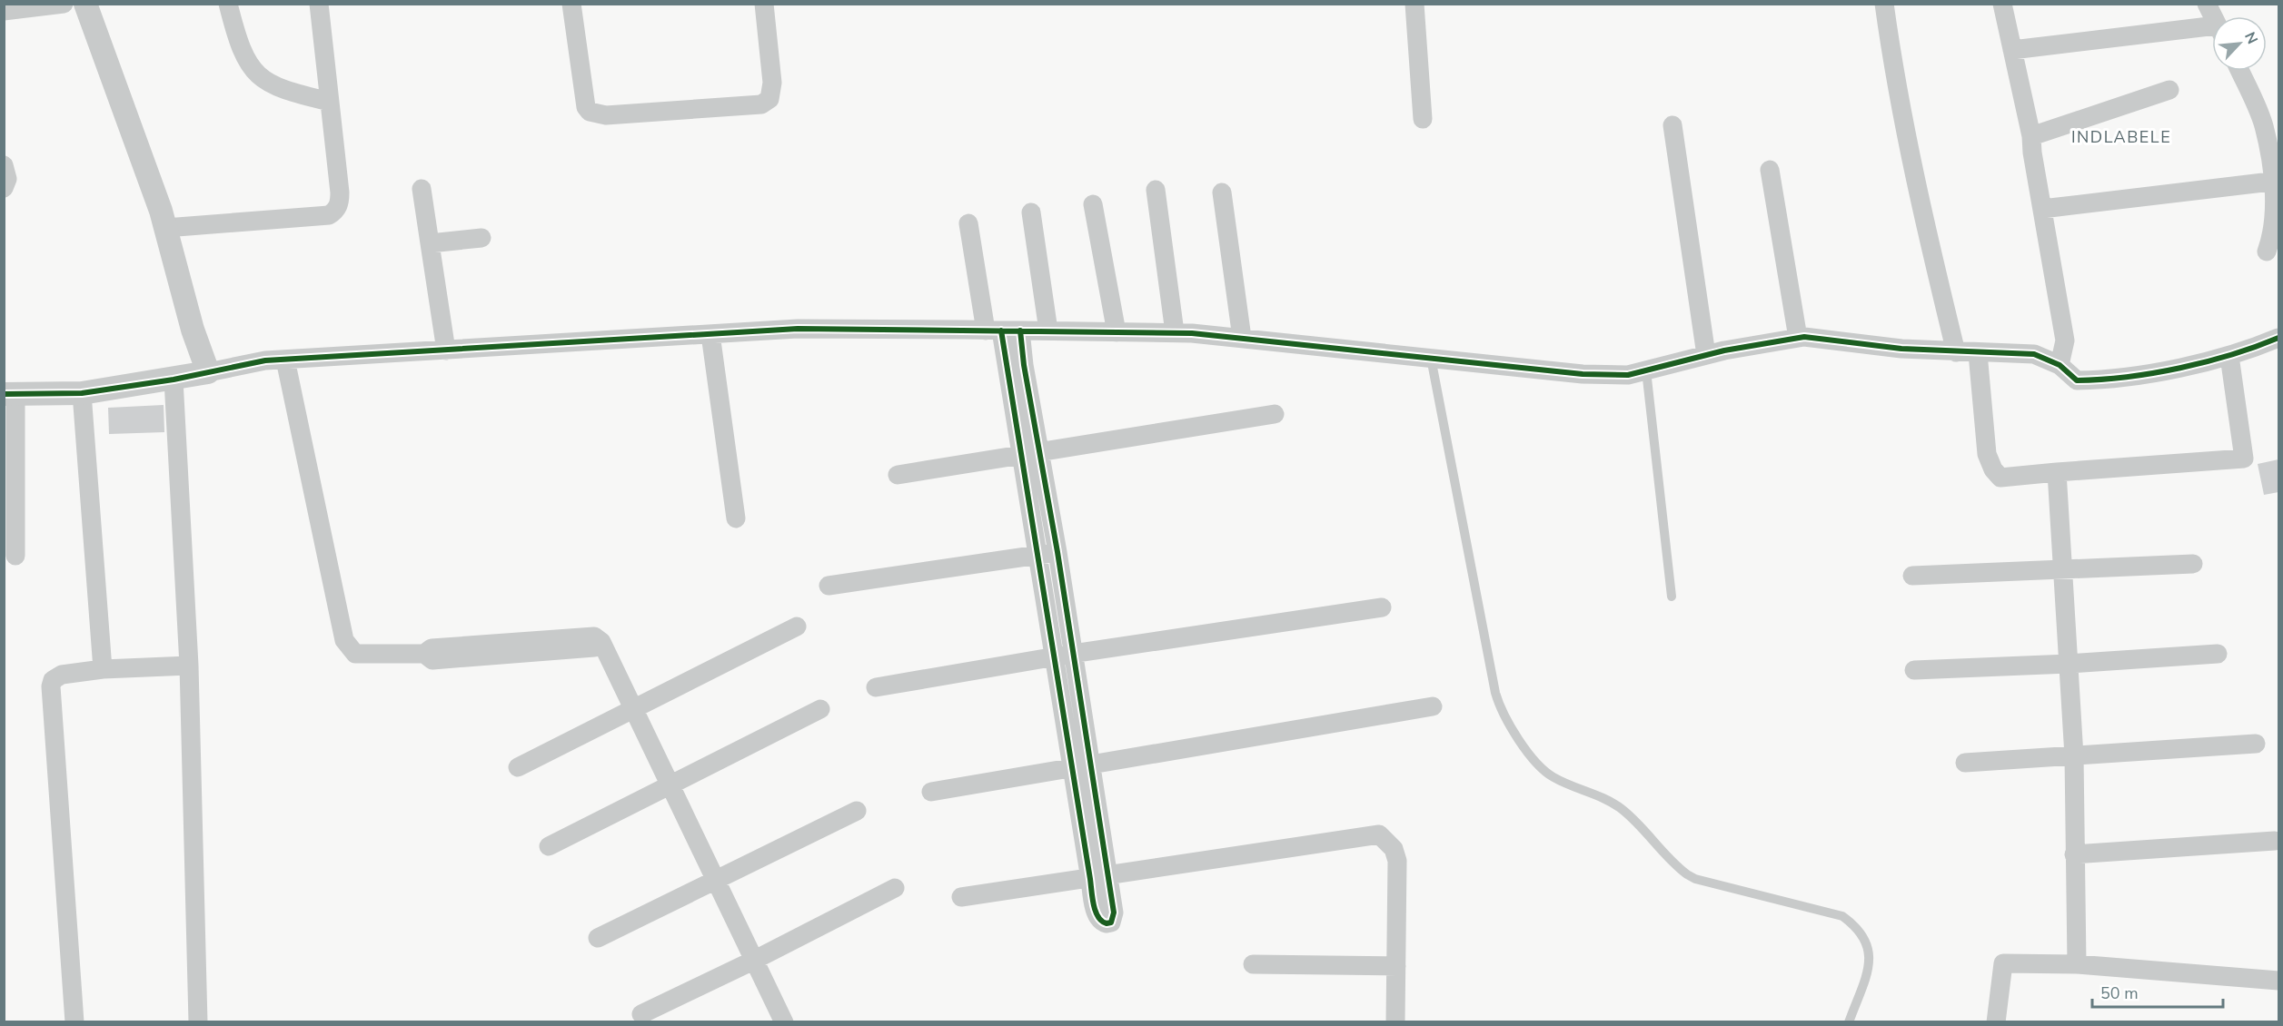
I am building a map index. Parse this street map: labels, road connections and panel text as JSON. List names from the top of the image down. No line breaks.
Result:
{"districts":["INDLABELE"],"scale_bar":"50 m","north":"top right"}
